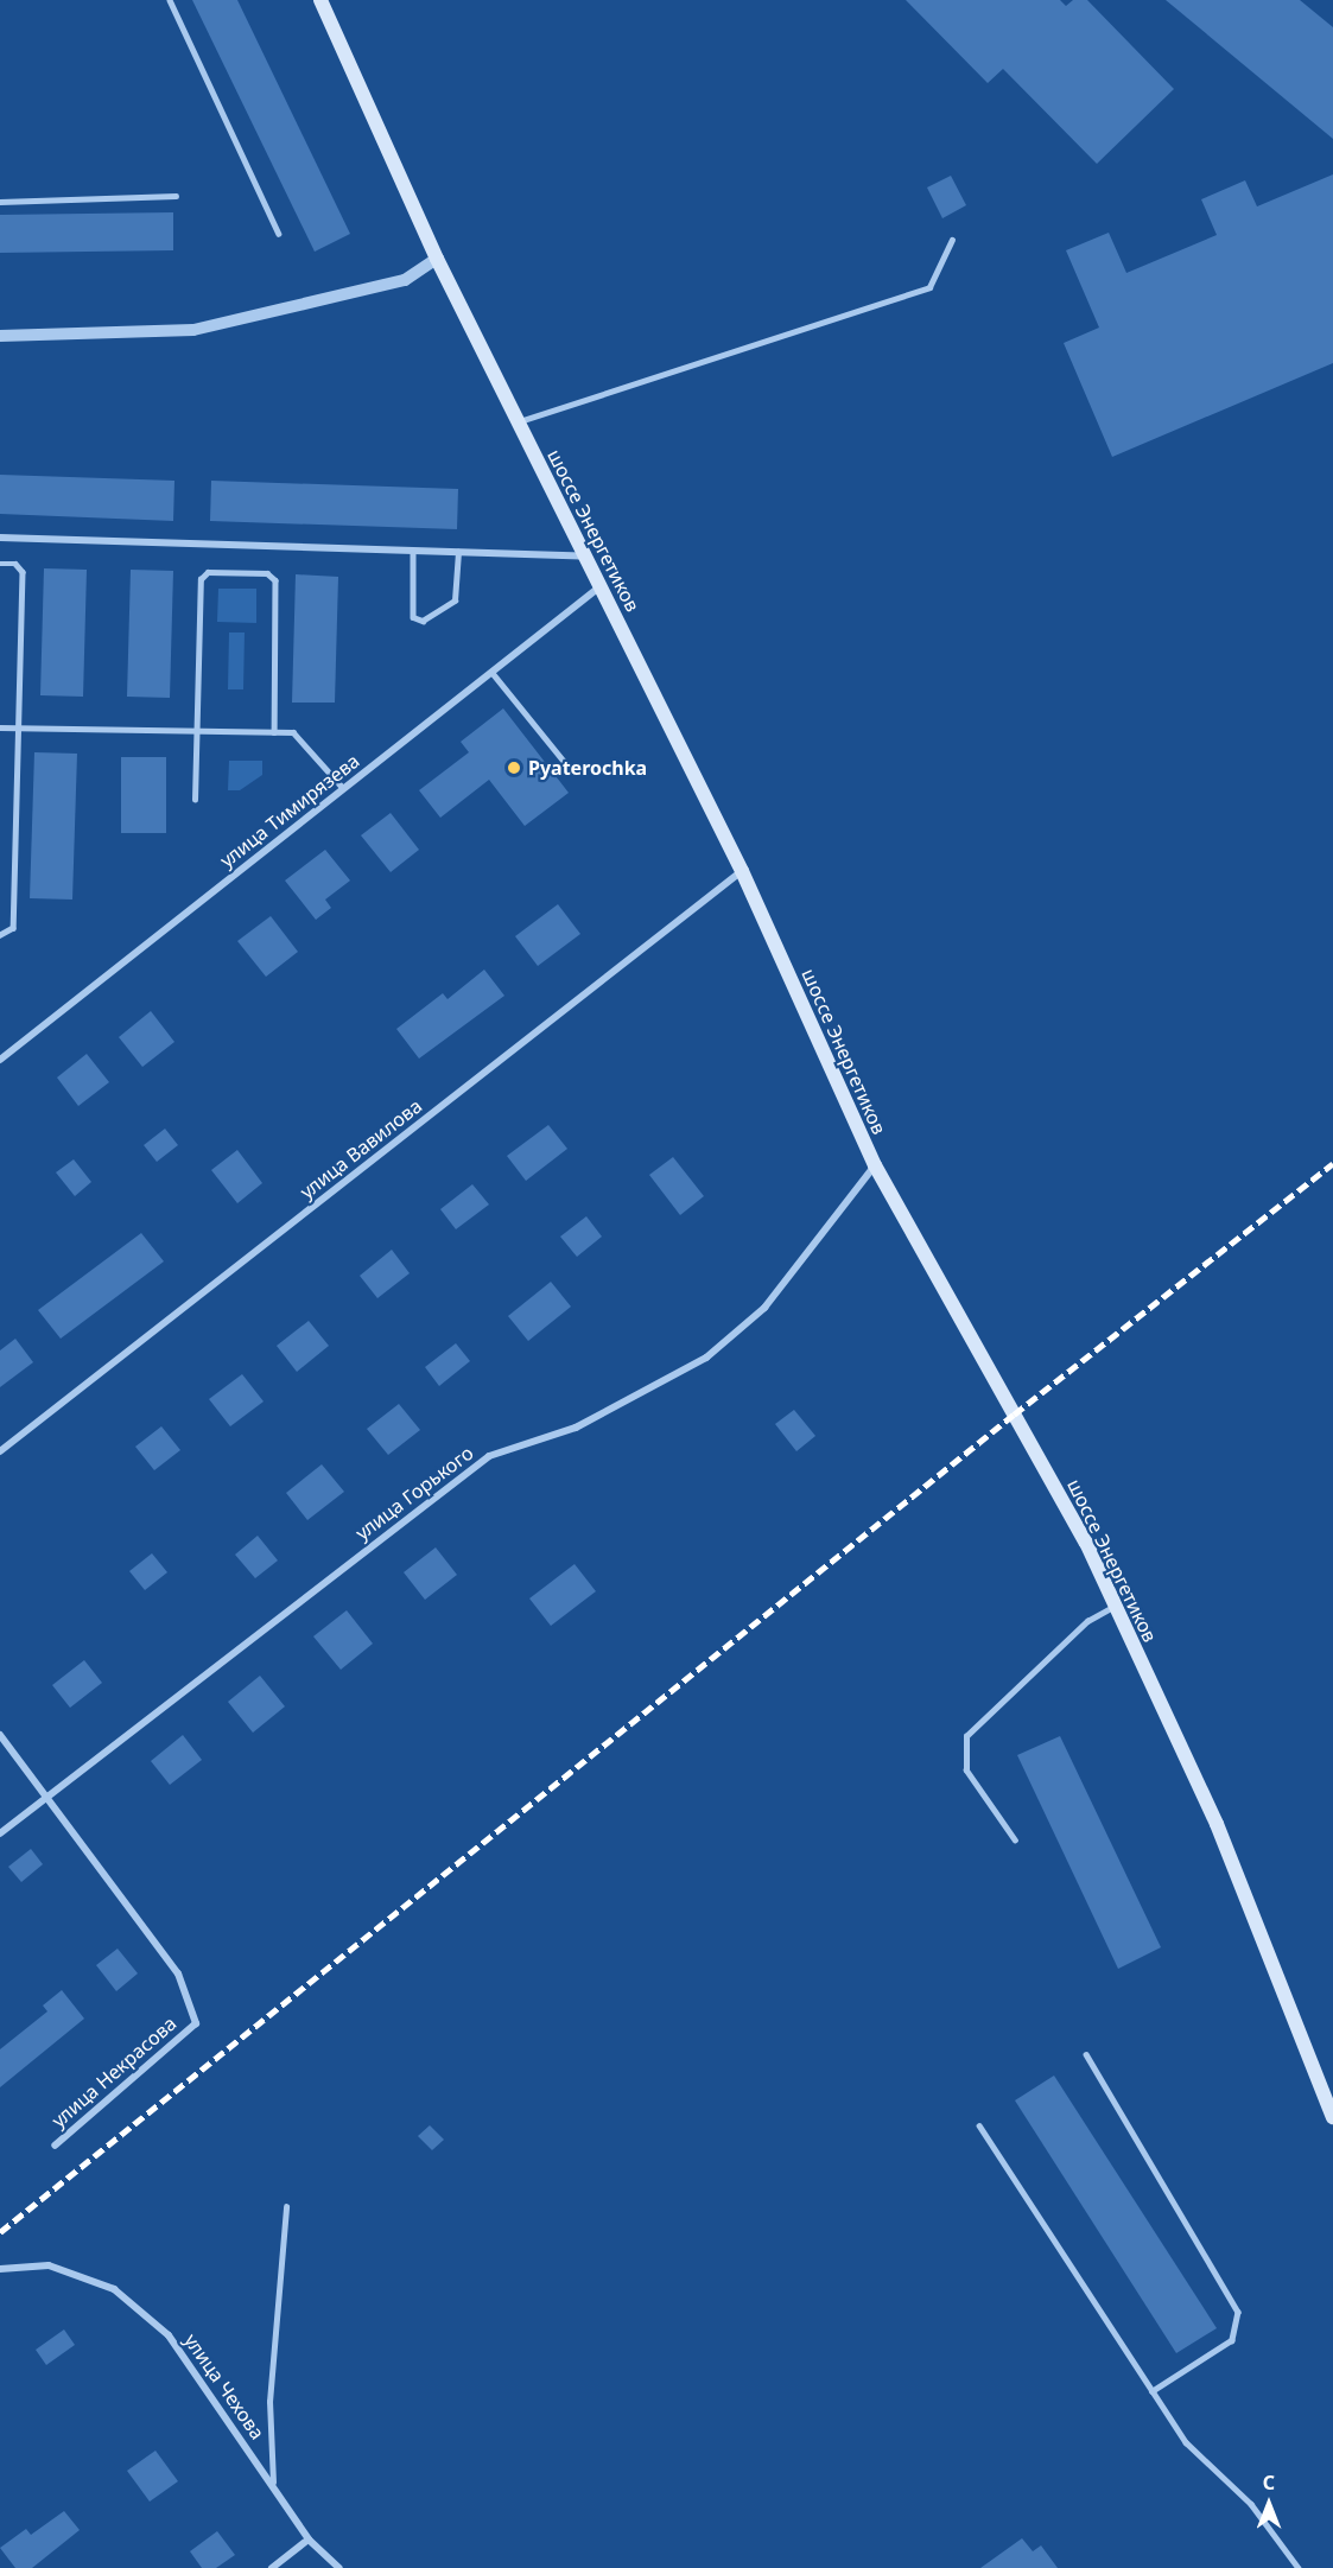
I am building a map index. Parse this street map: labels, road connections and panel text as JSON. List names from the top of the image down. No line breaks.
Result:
{"streets":{"main road":["шоссе Энергетиков"],"street":["улица Тимирязева","улица Вавилова","улица Горького","улица Некрасова","улица Чехова"]},"crossings":[["шоссе Энергетиков","улица Тимирязева"],["шоссе Энергетиков","улица Вавилова"],["шоссе Энергетиков","улица Горького"],["улица Горького","улица Некрасова"]],"places":["Pyaterochka"],"north":"top"}
